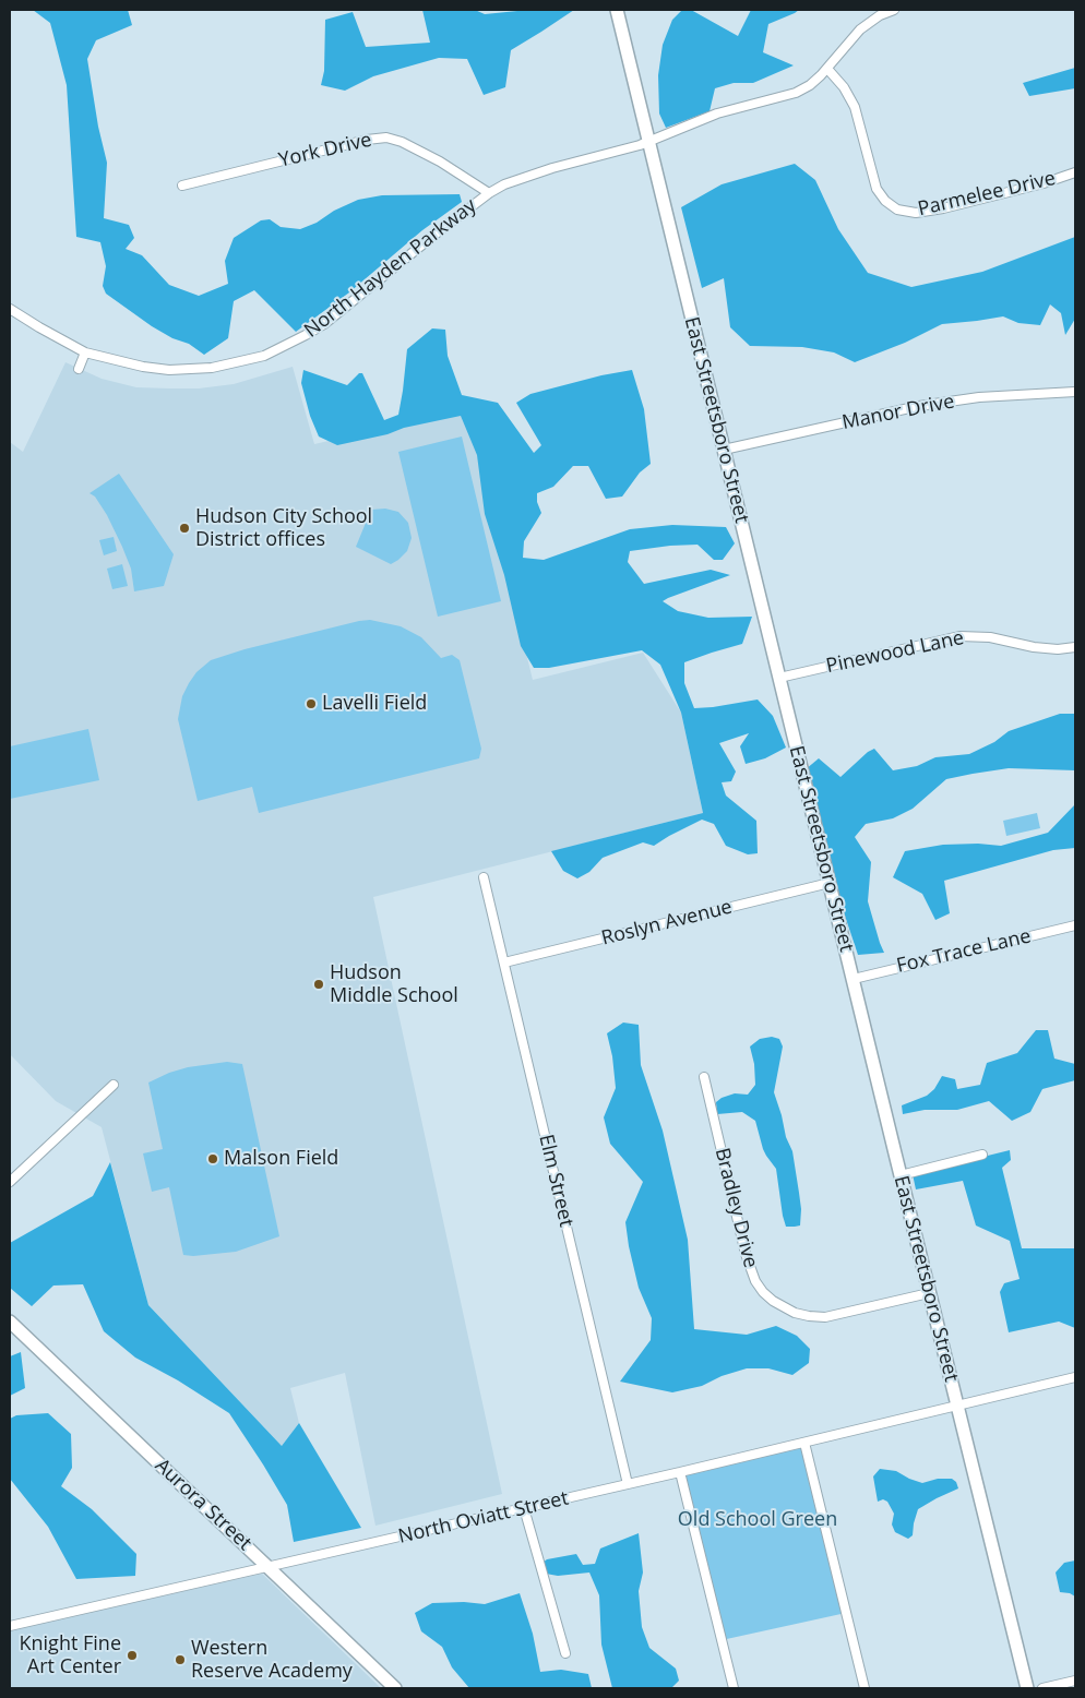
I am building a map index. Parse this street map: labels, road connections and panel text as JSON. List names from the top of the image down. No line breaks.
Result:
{"streets":{"main road":["East Streetsboro Street","Aurora Street"],"street":["York Drive","Parmelee Drive","North Hayden Parkway","Manor Drive","Pinewood Lane","Roslyn Avenue","Fox Trace Lane","Elm Street","Bradley Drive","North Oviatt Street"]},"crossings":[["York Drive","North Hayden Parkway"],["Parmelee Drive","North Hayden Parkway"],["North Hayden Parkway","East Streetsboro Street"],["Manor Drive","East Streetsboro Street"],["East Streetsboro Street","Pinewood Lane"],["East Streetsboro Street","Roslyn Avenue"],["East Streetsboro Street","Fox Trace Lane"],["East Streetsboro Street","Bradley Drive"],["East Streetsboro Street","North Oviatt Street"],["Roslyn Avenue","Elm Street"],["Elm Street","North Oviatt Street"],["Aurora Street","North Oviatt Street"]],"parks":["Old School Green"],"places":["Hudson City School District offices","Lavelli Field","Hudson Middle School","Malson Field","Knight Fine Art Center","Western Reserve Academy"]}
